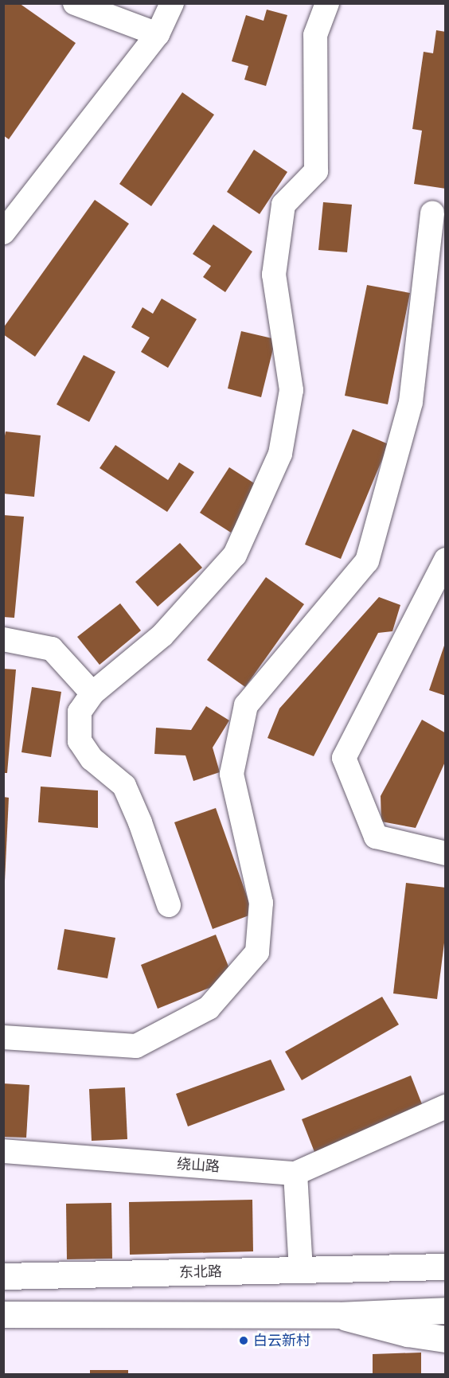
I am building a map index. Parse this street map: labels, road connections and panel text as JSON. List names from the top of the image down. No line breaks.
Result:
{"streets":{"main road":["东北路"],"street":["绕山路"]},"places":["白云新村"]}
